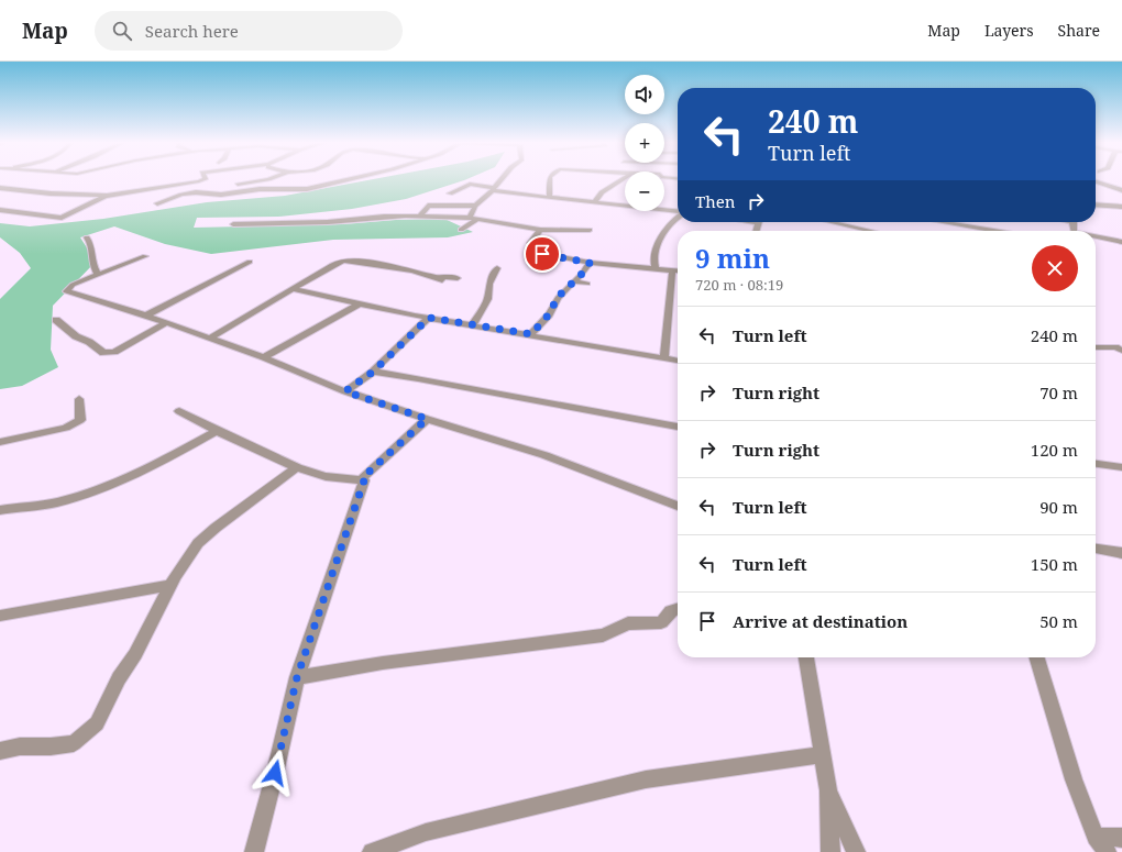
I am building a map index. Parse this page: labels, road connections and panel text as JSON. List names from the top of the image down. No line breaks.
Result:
{"page":{"header":"Map","search":"Search here","nav":["Map","Layers","Share"],"map_buttons":["+","−"],"turn":["240 m","Turn left"],"then":"Then","heading":["9 min","720 m · 08:19"],"list":[{"name":"Turn left","value":"240 m"},{"name":"Turn right","value":"70 m"},{"name":"Turn right","value":"120 m"},{"name":"Turn left","value":"90 m"},{"name":"Turn left","value":"150 m"},{"name":"Arrive at destination","value":"50 m"}]}}
